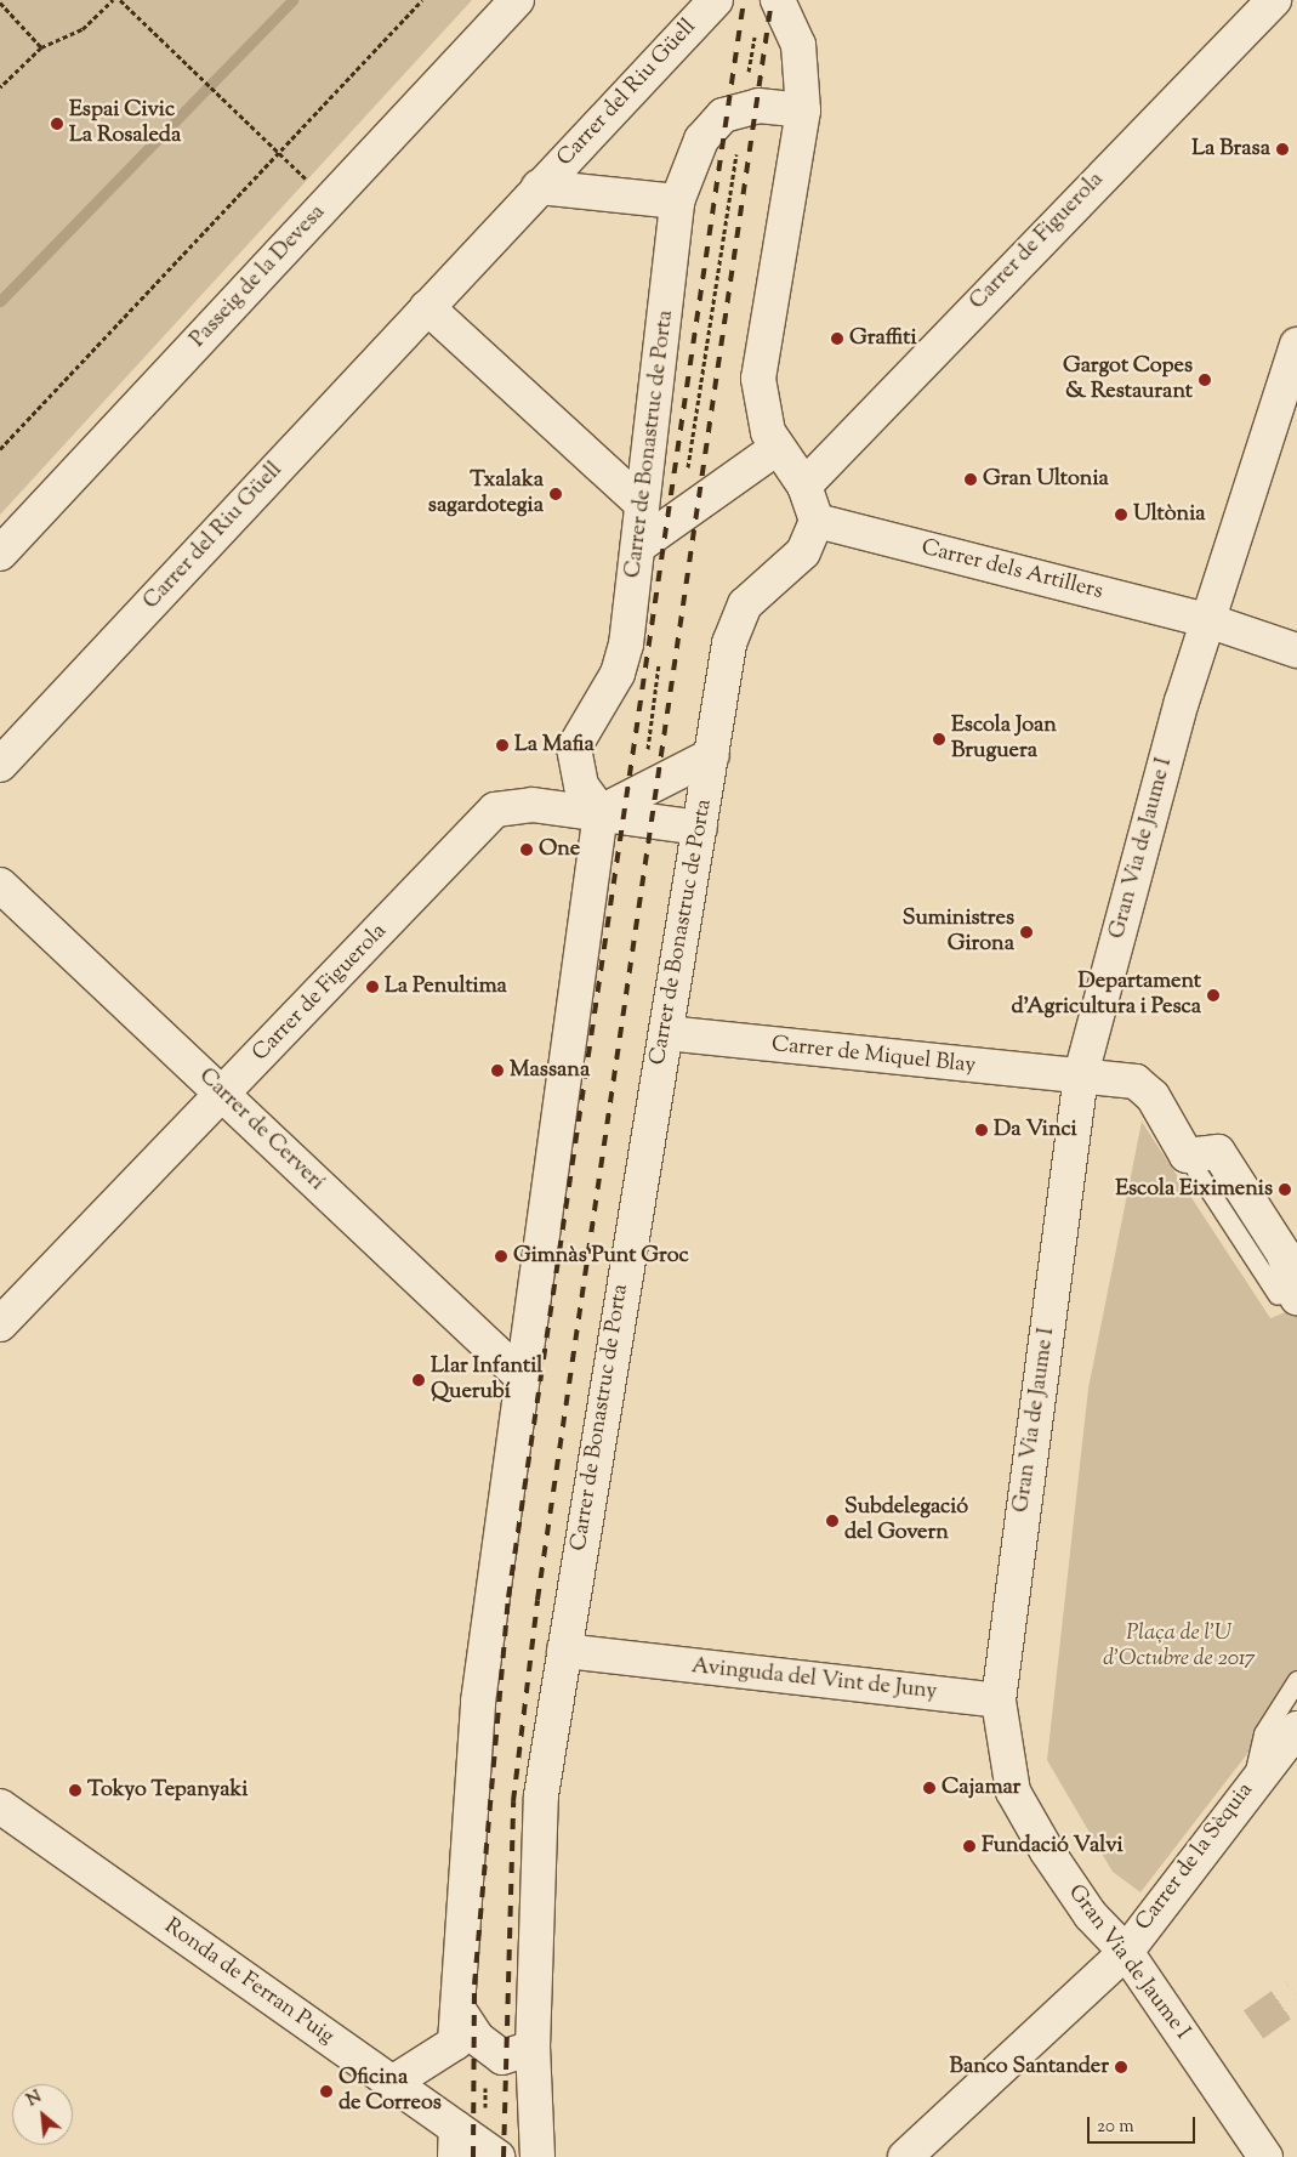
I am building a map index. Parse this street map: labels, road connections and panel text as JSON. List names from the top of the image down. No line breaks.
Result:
{"streets":{"street":["Carrer del Riu Güell","Carrer de Figuerola","Passeig de la Devesa","Carrer de Bonastruc de Porta","Carrer dels Artillers","Gran Via de Jaume I","Carrer de Miquel Blay","Carrer de Cerverí","Avinguda del Vint de Juny","Carrer de la Sèquia","Ronda de Ferran Puig"]},"crossings":[["Carrer del Riu Güell","Carrer de Bonastruc de Porta"],["Carrer de Figuerola","Carrer de Bonastruc de Porta"],["Carrer de Figuerola","Carrer de Cerverí"],["Carrer de Bonastruc de Porta","Carrer dels Artillers"],["Carrer de Bonastruc de Porta","Carrer de Miquel Blay"],["Carrer de Bonastruc de Porta","Avinguda del Vint de Juny"],["Carrer dels Artillers","Gran Via de Jaume I"],["Gran Via de Jaume I","Carrer de Miquel Blay"],["Gran Via de Jaume I","Avinguda del Vint de Juny"],["Gran Via de Jaume I","Carrer de la Sèquia"]],"parks":["Plaça de l'U d'Octubre de 2017"],"places":["Espai Civic La Rosaleda","La Brasa","Graffiti","Gargot Copes & Restaurant","Gran Ultonia","Txalaka sagardotegia","Ultònia","Escola Joan Bruguera","La Mafia","One","Suministres Girona","La Penultima","Departament d'Agricultura i Pesca","Massana","Da Vinci","Escola Eiximenis","Gimnàs Punt Groc","Llar Infantil Querubí","Subdelegació del Govern","Cajamar","Tokyo Tepanyaki","Fundació Valvi","Banco Santander","Oficina de Correos"],"scale_bar":"20 m","north":"top left"}
